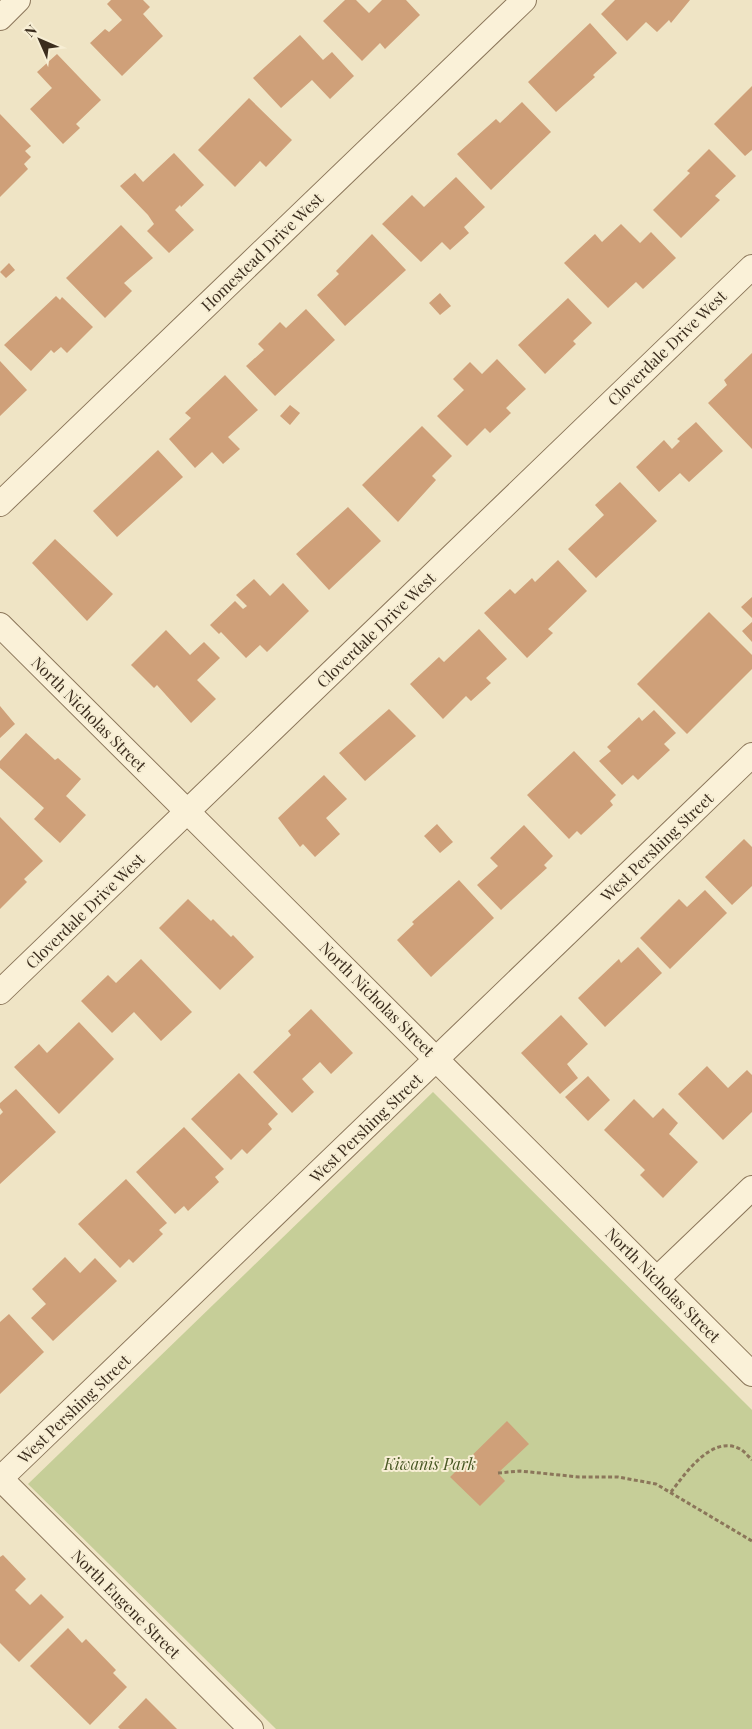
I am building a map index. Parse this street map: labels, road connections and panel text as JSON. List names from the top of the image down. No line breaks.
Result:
{"streets":{"street":["Homestead Drive West","Cloverdale Drive West","North Nicholas Street","West Pershing Street","North Eugene Street"]},"crossings":[["Cloverdale Drive West","North Nicholas Street"],["North Nicholas Street","West Pershing Street"],["West Pershing Street","North Eugene Street"]],"parks":["Kiwanis Park"],"north":"top left"}
